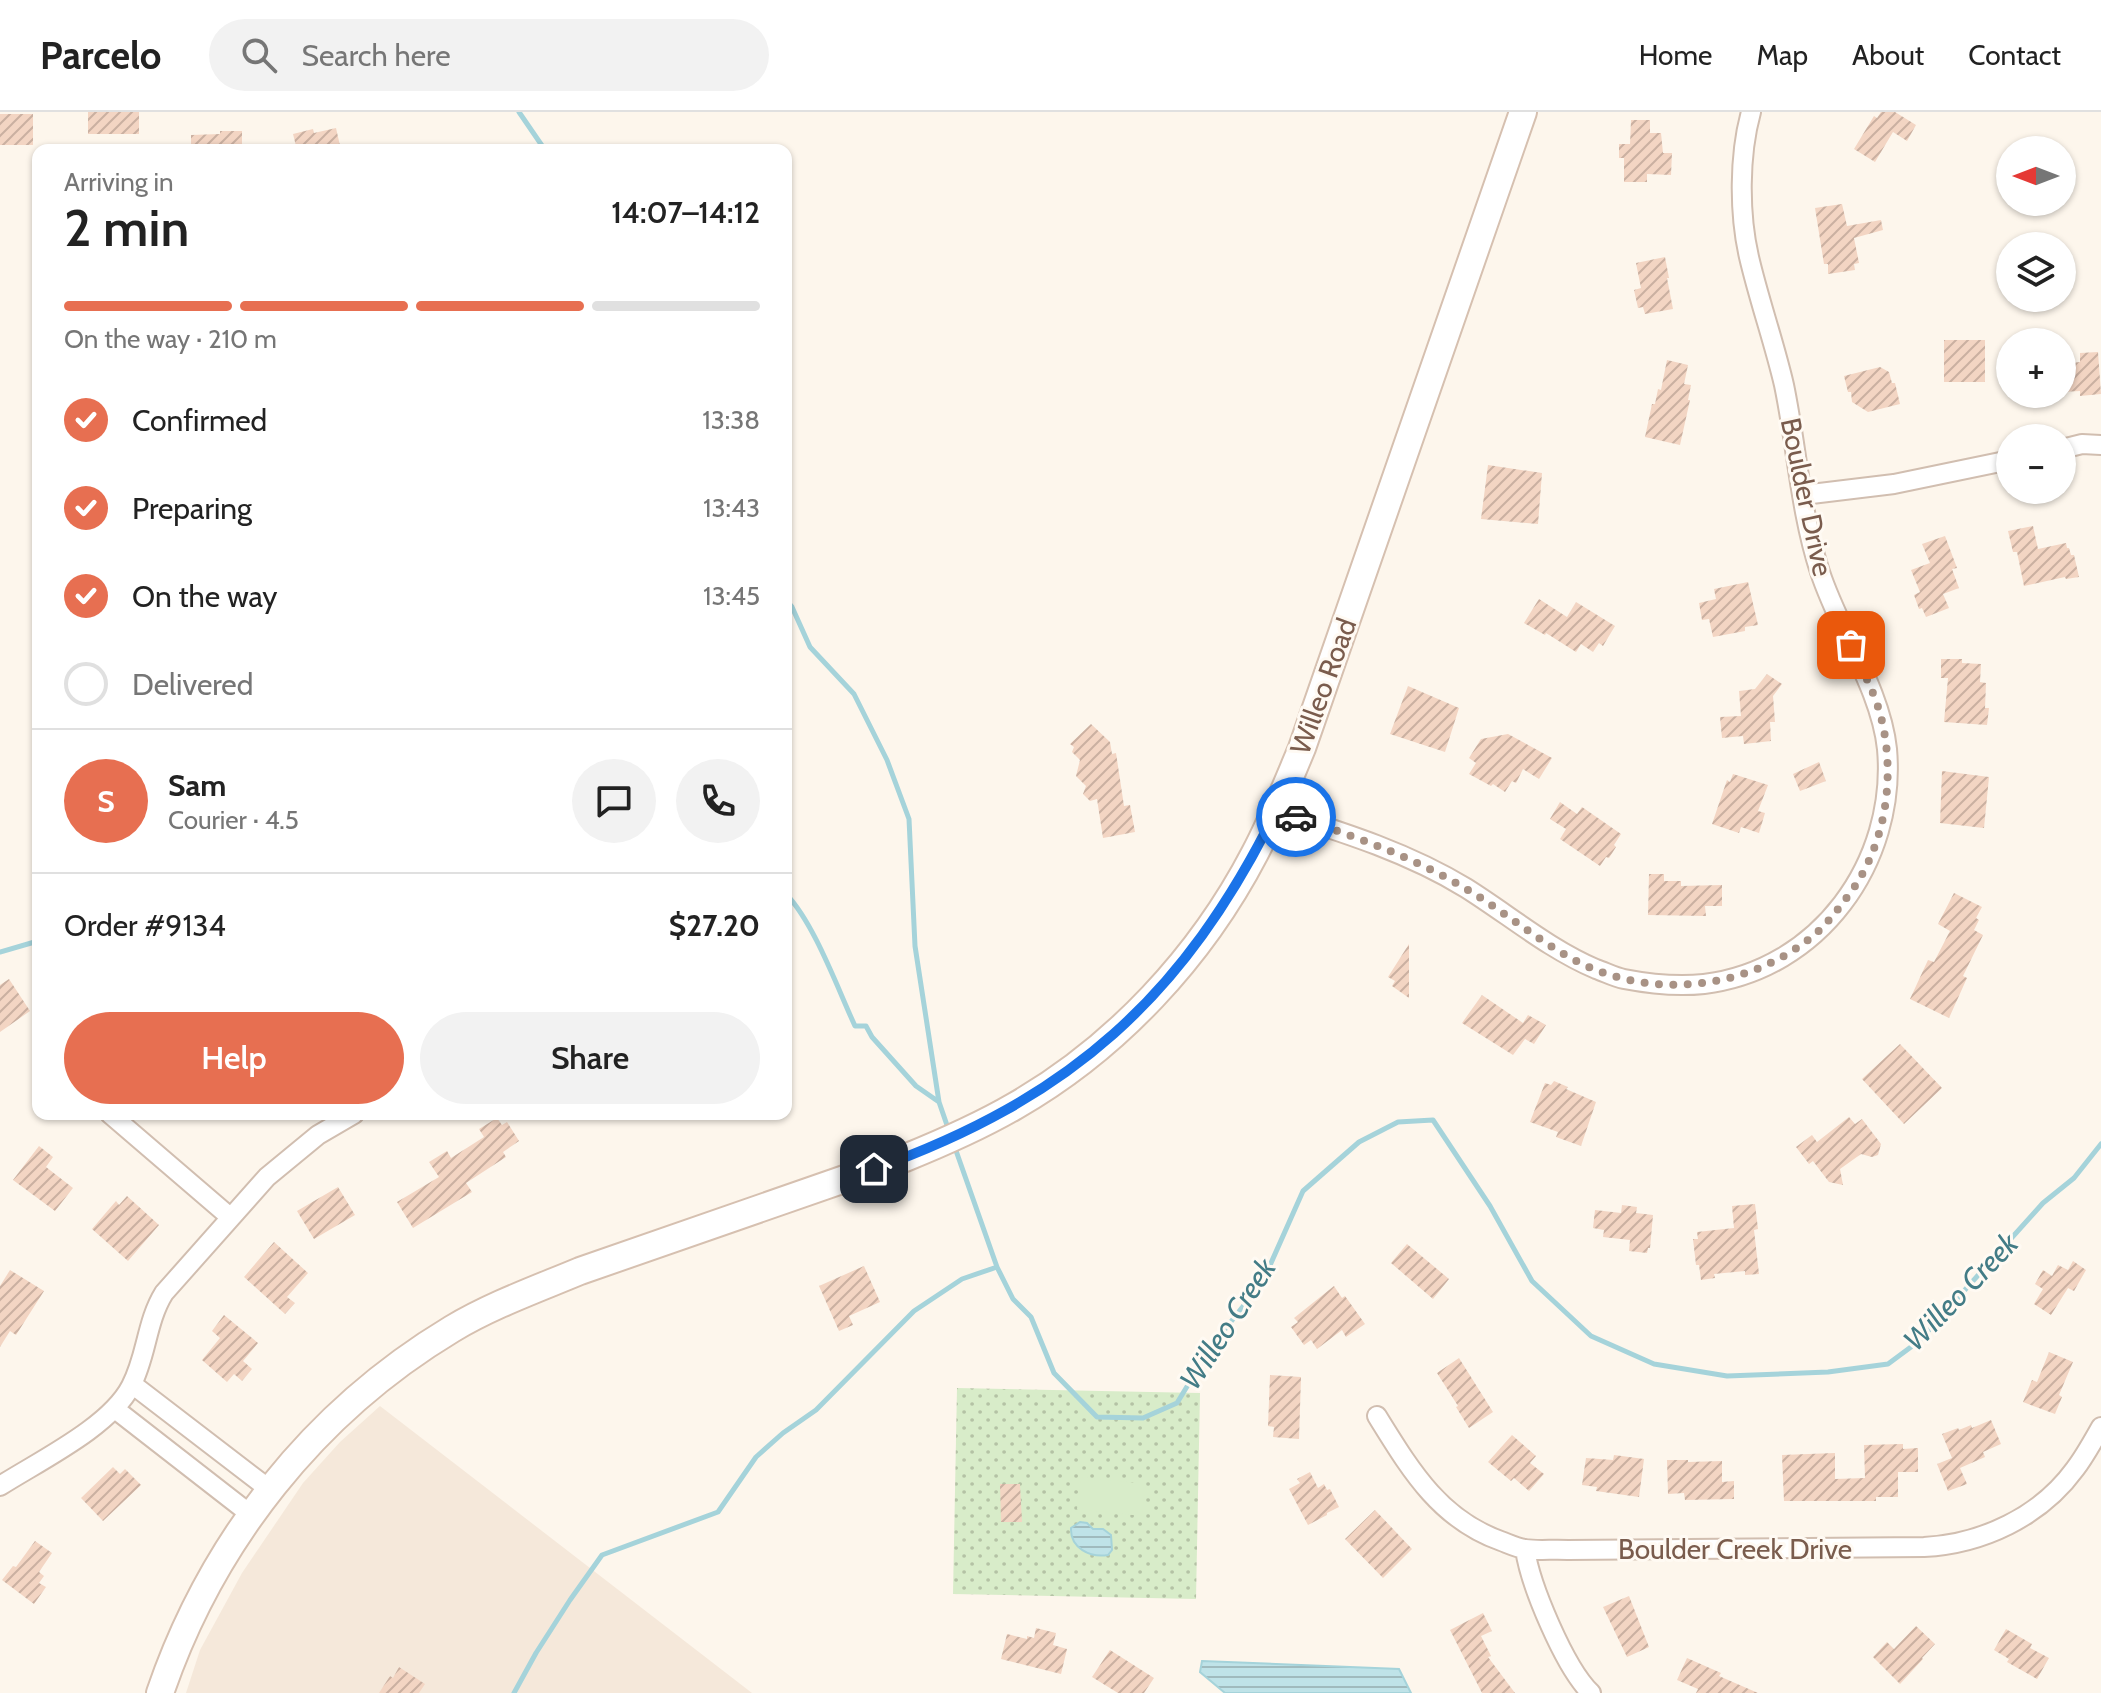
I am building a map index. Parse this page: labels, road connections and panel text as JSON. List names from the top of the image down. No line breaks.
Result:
{"streets":{"street":["Boulder Drive","Willeo Road","Boulder Creek Drive"]},"crossings":[["Boulder Drive","Willeo Road"]],"water":["Willeo Creek"],"north":"left","page":{"header":"Parcelo","search":"Search here","nav":["Home","Map","About","Contact"],"map_buttons":["+","−"],"heading":["2 min","Arriving in","14:07–14:12"],"panel":["Sam","Courier · 4.5","Order #9134","$27.20"],"bar":"On the way · 210 m","list":[["Confirmed","13:38"],["Preparing","13:43"],["On the way","13:45"],"Delivered"],"round":"S","buttons":["Help","Share"]}}
